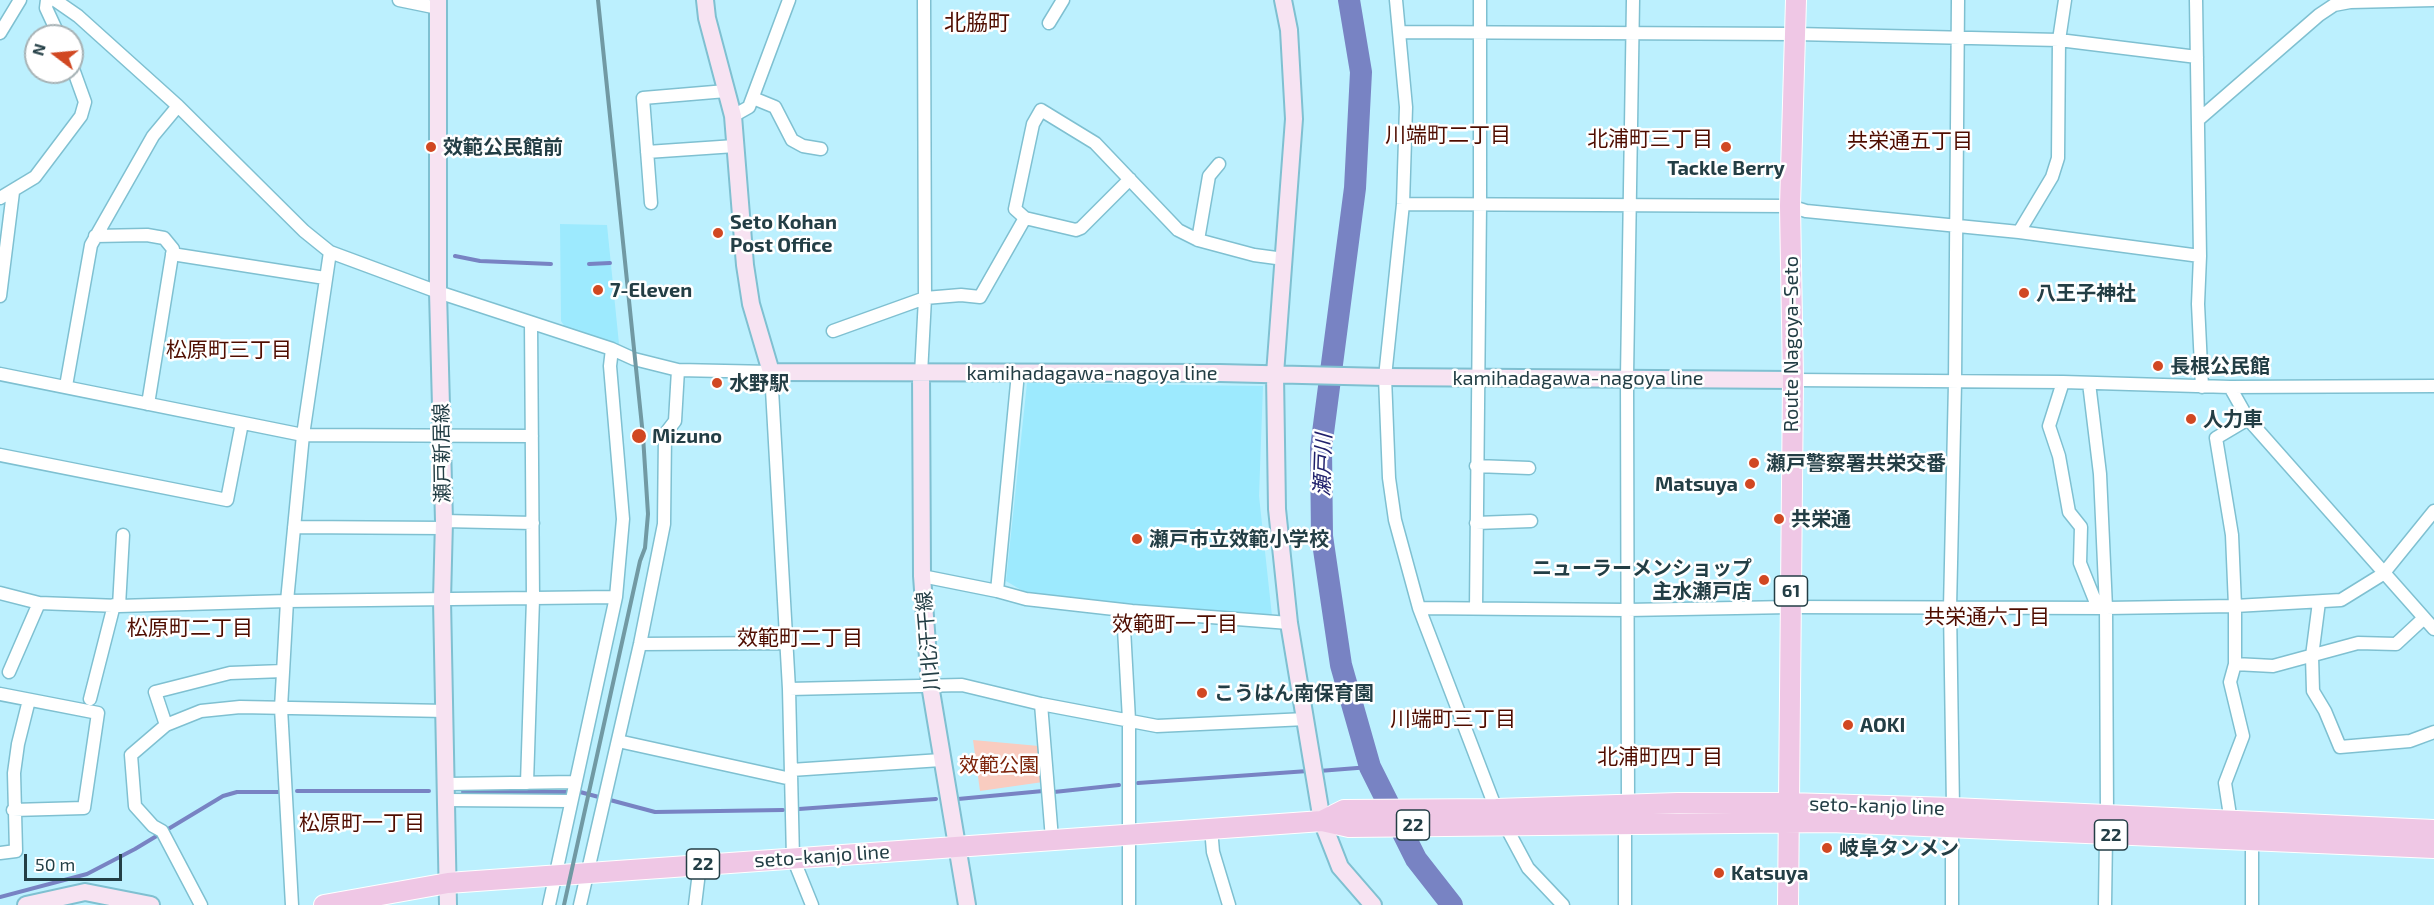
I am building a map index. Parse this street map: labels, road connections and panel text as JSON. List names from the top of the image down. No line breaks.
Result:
{"streets":{"main road":["Route Nagoya-Seto","61","seto-kanjo line","22"],"street":["kamihadagawa-nagoya line","瀬戸新居線","川北汗干線"]},"crossings":[["Route Nagoya-Seto","kamihadagawa-nagoya line"],["Route Nagoya-Seto","seto-kanjo line"],["kamihadagawa-nagoya line","川北汗干線"],["瀬戸新居線","seto-kanjo line"],["川北汗干線","seto-kanjo line"]],"districts":["北脇町","川端町二丁目","北浦町三丁目","共栄通五丁目","松原町三丁目","共栄通六丁目","效範町一丁目","松原町二丁目","效範町二丁目","川端町三丁目","北浦町四丁目","松原町一丁目"],"water":["瀬戸川"],"parks":["效範公園"],"places":["效範公民館前","Tackle Berry","Seto Kohan Post Office","7-Eleven","八王子神社","長根公民館","水野駅","人力車","Mizuno","瀬戸警察署共栄交番","Matsuya","共栄通","瀬戸市立效範小学校","ニューラーメンショップ 主水瀬戸店","こうはん南保育園","AOKI","岐阜タンメン","Katsuya"],"scale_bar":"50 m","north":"left"}
